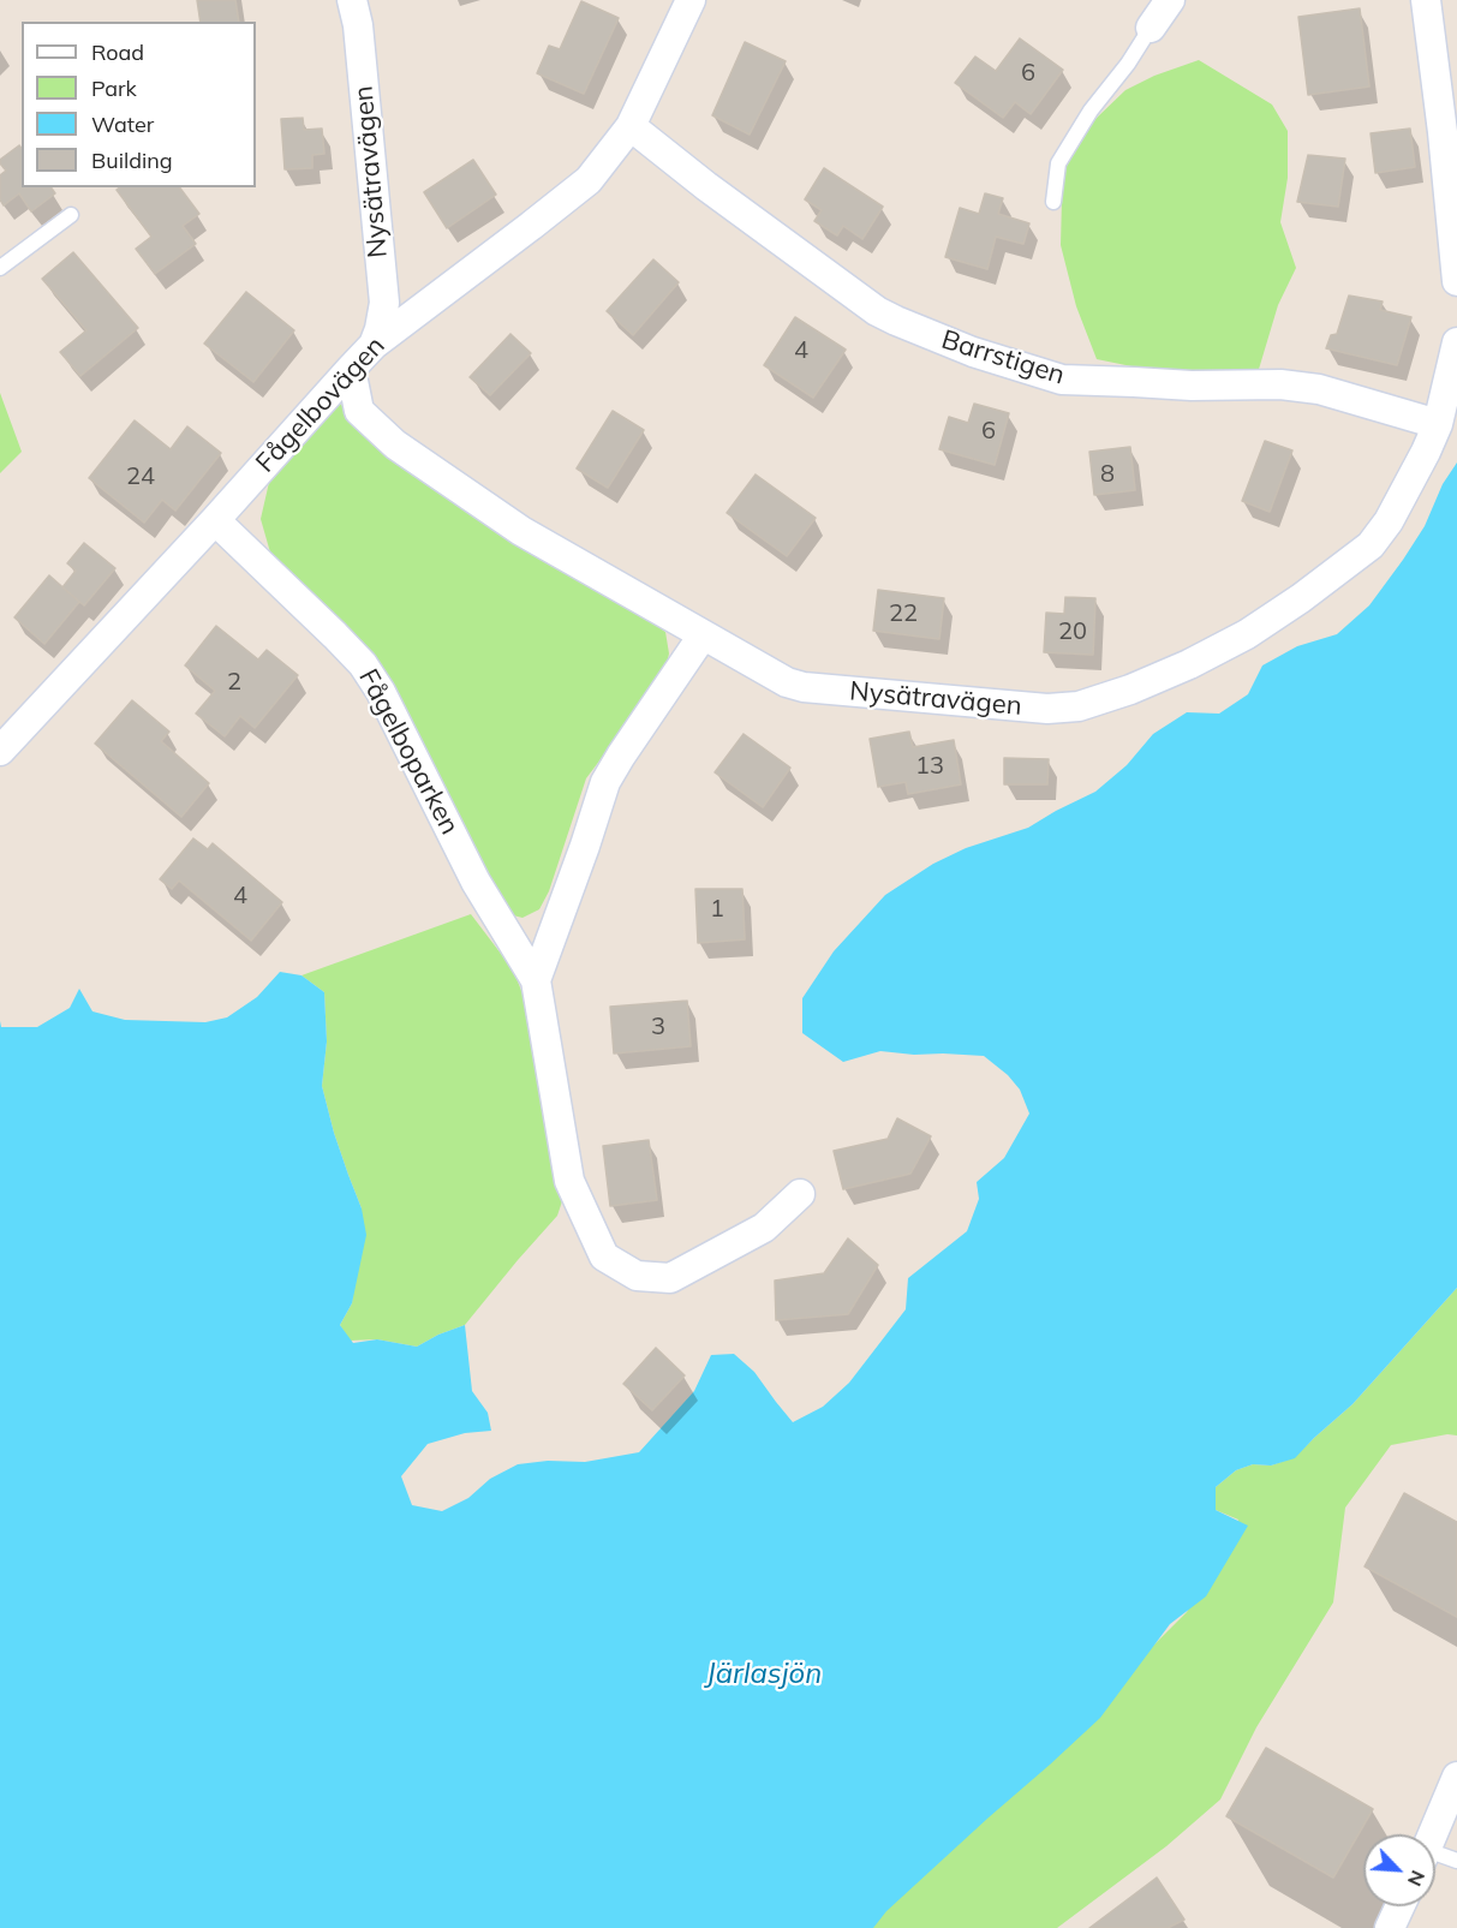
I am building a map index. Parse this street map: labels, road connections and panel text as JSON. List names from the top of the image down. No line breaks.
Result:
{"streets":{"street":["Nysätravägen","Barrstigen","Fågelbovägen","Fågelboparken"]},"crossings":[["Nysätravägen","Barrstigen"],["Nysätravägen","Fågelbovägen"],["Nysätravägen","Fågelboparken"],["Barrstigen","Fågelbovägen"],["Fågelbovägen","Fågelboparken"]],"water":["Järlasjön"],"house_numbers":["6","4","6","8","24","22","20","2","13","4","1","3"],"legend":["Road","Park","Water","Building"],"north":"bottom right"}
